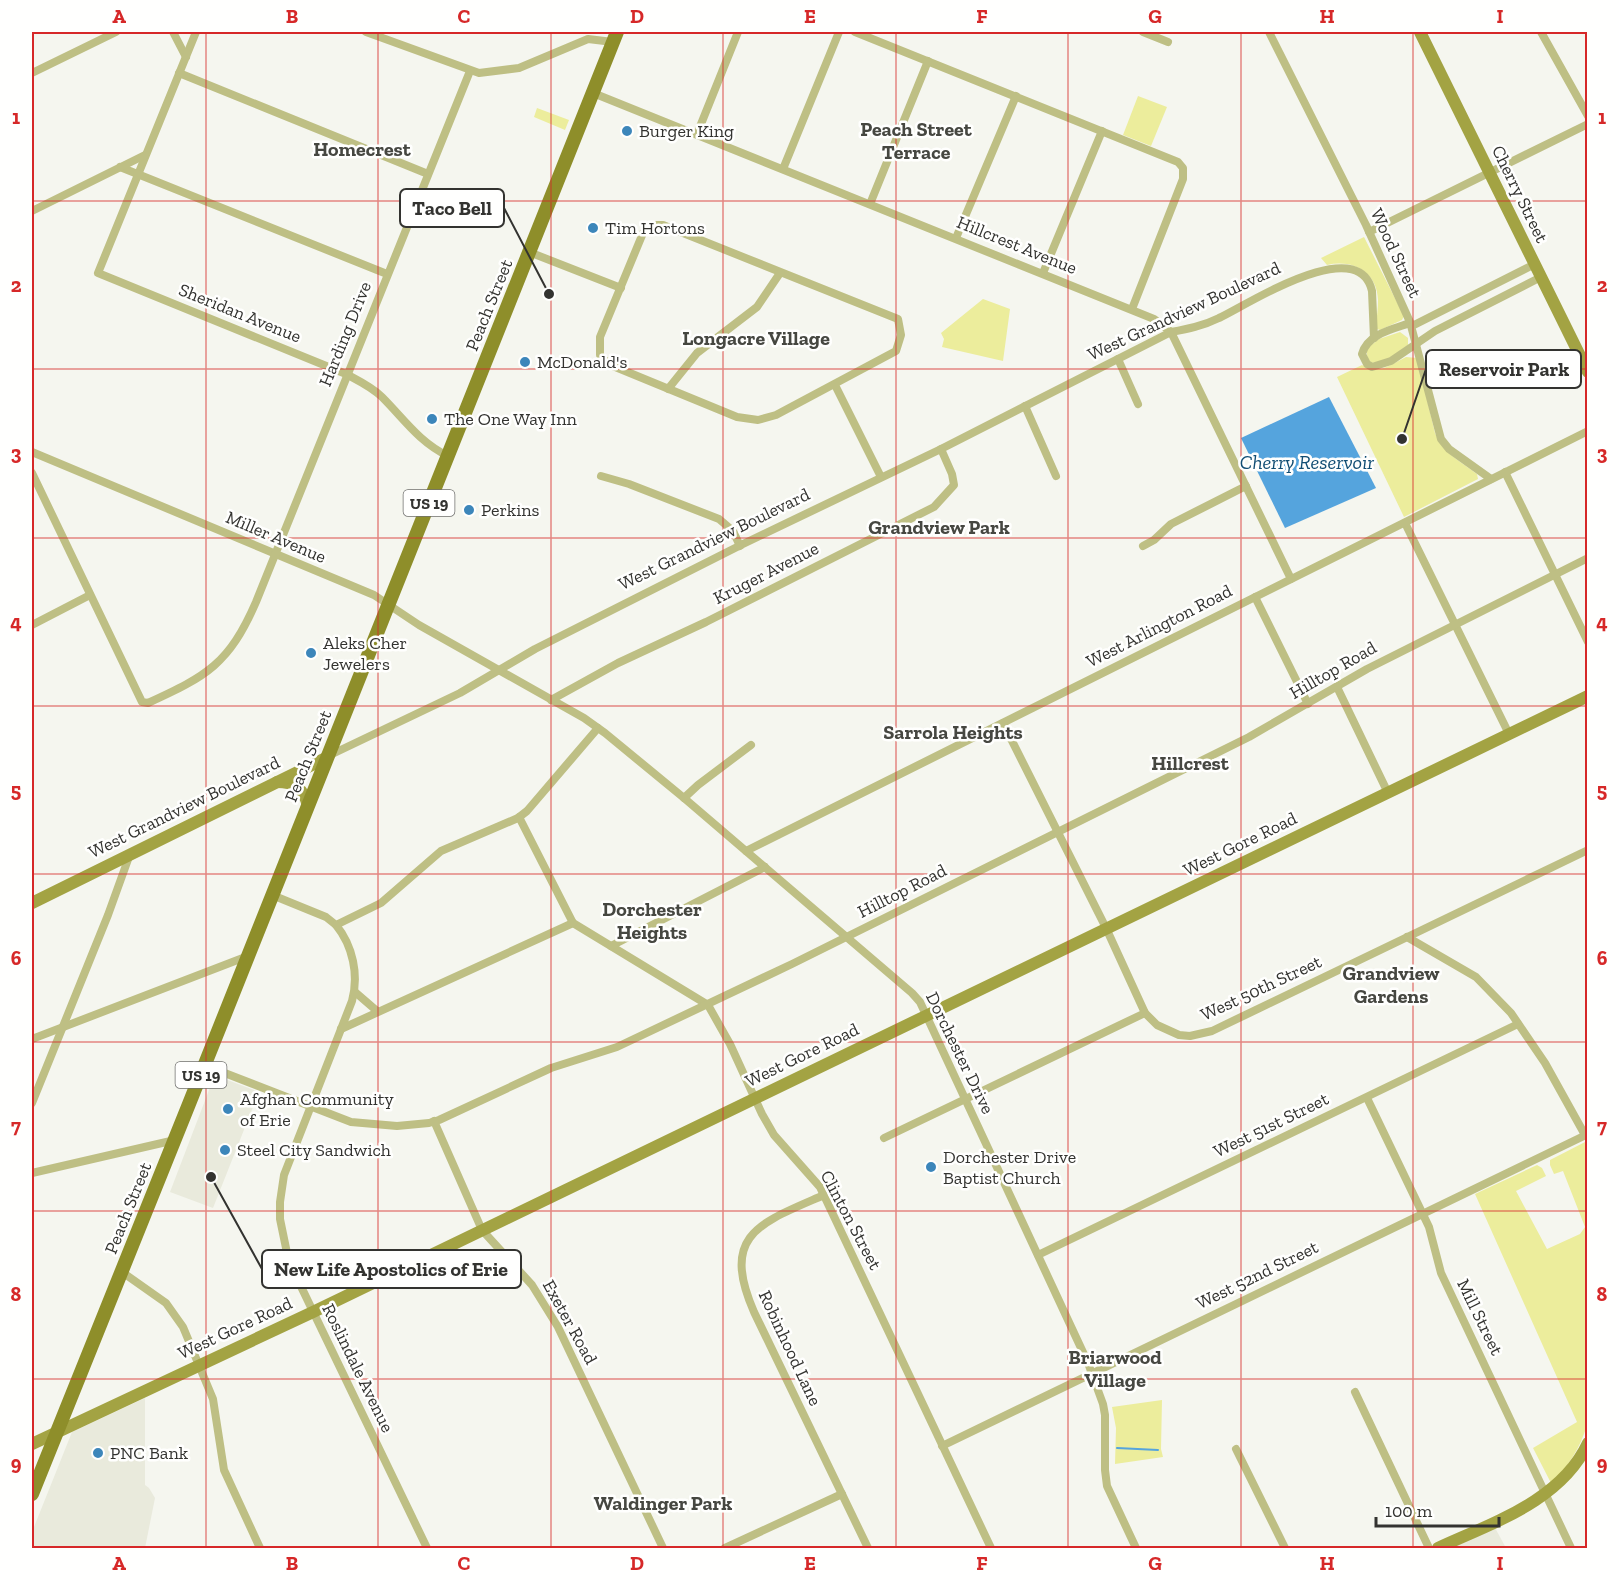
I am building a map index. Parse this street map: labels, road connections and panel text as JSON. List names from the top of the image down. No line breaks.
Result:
{"streets":{"main road":["Peach Street","US 19"],"street":["Cherry Street","Hillcrest Avenue","Wood Street","West Grandview Boulevard","Sheridan Avenue","Harding Drive","Miller Avenue","Kruger Avenue","West Arlington Road","Hilltop Road","West Gore Road","West 50th Street","Dorchester Drive","West 51st Street","Clinton Street","West 52nd Street","Mill Street","Exeter Road","Robinhood Lane","Roslindale Avenue"]},"crossings":[["Hillcrest Avenue","Peach Street"],["Hillcrest Avenue","West Grandview Boulevard"],["Wood Street","West Grandview Boulevard"],["Wood Street","West Arlington Road"],["Peach Street","West Grandview Boulevard"],["Peach Street","Sheridan Avenue"],["Peach Street","Miller Avenue"],["Peach Street","Hilltop Road"],["Peach Street","West Gore Road"],["West Grandview Boulevard","Miller Avenue"],["West Grandview Boulevard","Kruger Avenue"],["West Grandview Boulevard","Dorchester Drive"],["Sheridan Avenue","Harding Drive"],["Harding Drive","Miller Avenue"],["Miller Avenue","Dorchester Drive"],["Kruger Avenue","Dorchester Drive"],["West Arlington Road","Dorchester Drive"],["Hilltop Road","Dorchester Drive"],["Hilltop Road","Clinton Street"],["Hilltop Road","Exeter Road"],["Hilltop Road","Roslindale Avenue"],["West Gore Road","Dorchester Drive"],["West Gore Road","Clinton Street"],["West Gore Road","Exeter Road"],["West Gore Road","Roslindale Avenue"],["Dorchester Drive","West 51st Street"],["Dorchester Drive","West 52nd Street"],["West 51st Street","Mill Street"],["Clinton Street","West 52nd Street"],["Clinton Street","Robinhood Lane"],["West 52nd Street","Mill Street"]],"districts":["Peach Street Terrace","Homecrest","Longacre Village","Grandview Park","Sarrola Heights","Hillcrest","Dorchester Heights","Grandview Gardens","Briarwood Village","Waldinger Park"],"water":["Cherry Reservoir"],"places":["Burger King","Tim Hortons","Taco Bell","McDonald's","The One Way Inn","Reservoir Park","Perkins","Aleks Cher Jewelers","Afghan Community of Erie","Steel City Sandwich","Dorchester Drive Baptist Church","New Life Apostolics of Erie","PNC Bank"],"scale_bar":"100 m","grid":{"columns":["A","B","C","D","E","F","G","H","I"],"rows":["1","2","3","4","5","6","7","8","9"]}}
